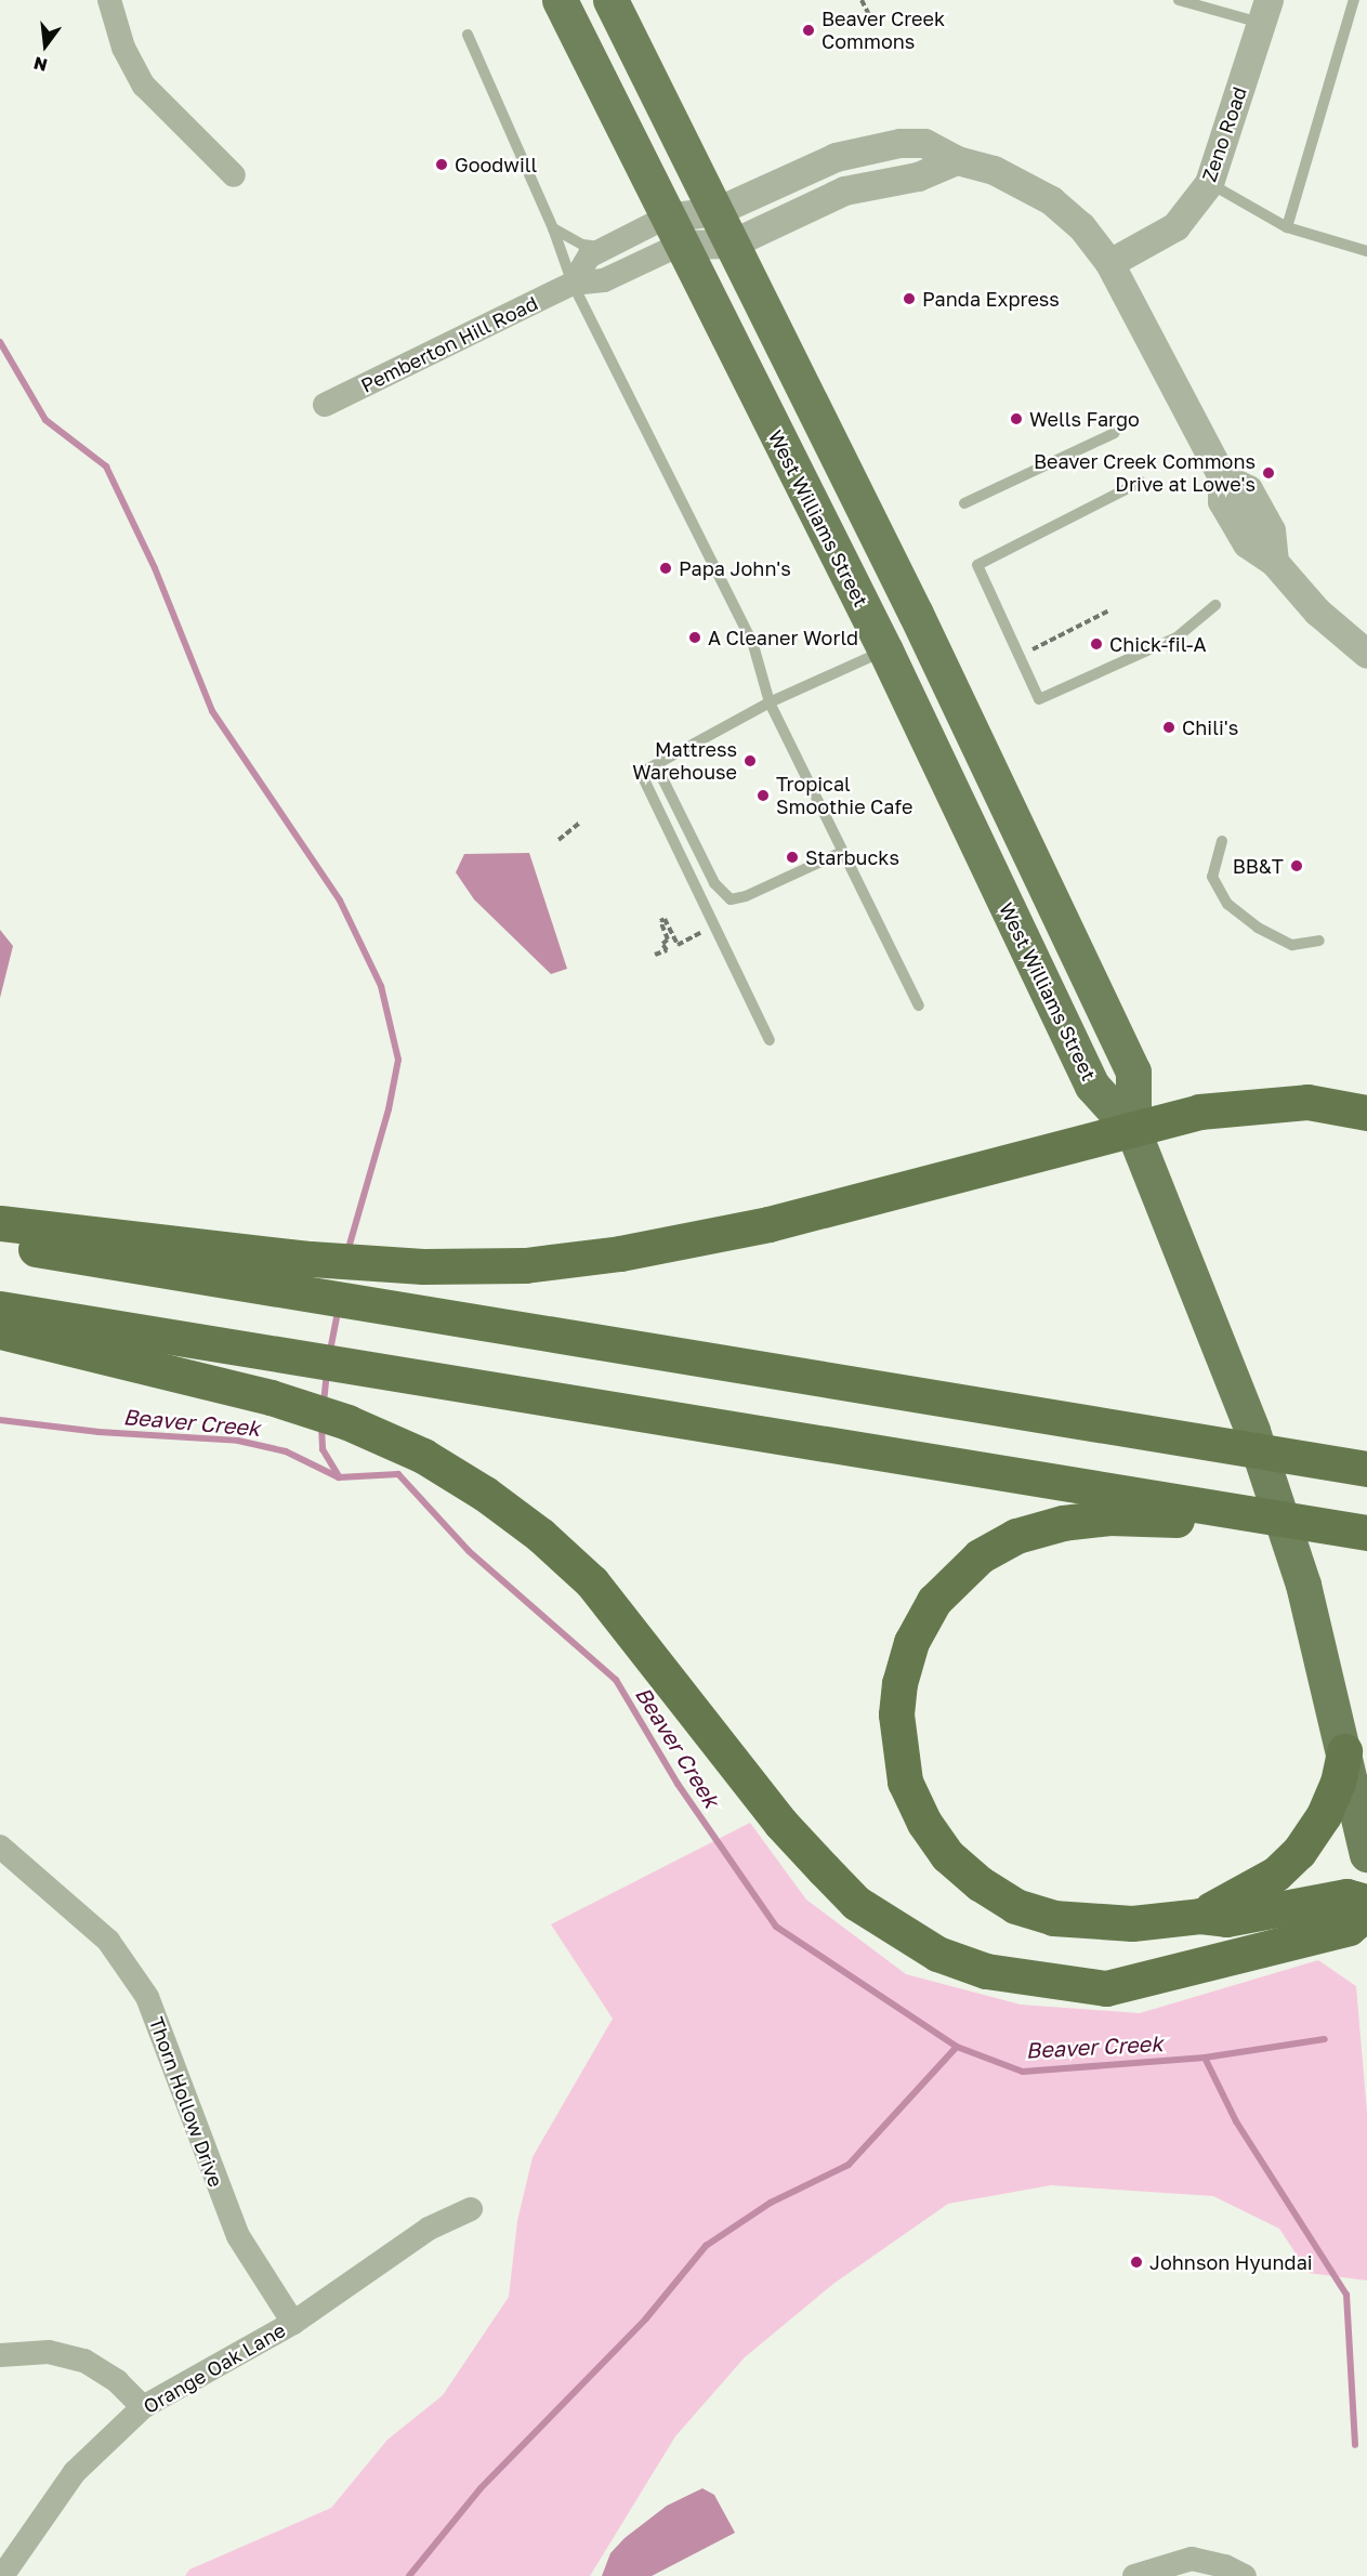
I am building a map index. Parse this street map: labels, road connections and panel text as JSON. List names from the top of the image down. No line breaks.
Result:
{"streets":{"main road":["West Williams Street"],"street":["Zeno Road","Pemberton Hill Road","Thorn Hollow Drive","Orange Oak Lane"]},"crossings":[["Pemberton Hill Road","West Williams Street"],["Thorn Hollow Drive","Orange Oak Lane"]],"water":["Beaver Creek"],"places":["Beaver Creek Commons","Goodwill","Panda Express","Wells Fargo","Beaver Creek Commons Drive at Lowe's","Papa John's","A Cleaner World","Chick-fil-A","Chili's","Mattress Warehouse","Tropical Smoothie Cafe","Starbucks","BB&T","Johnson Hyundai"],"north":"bottom"}
